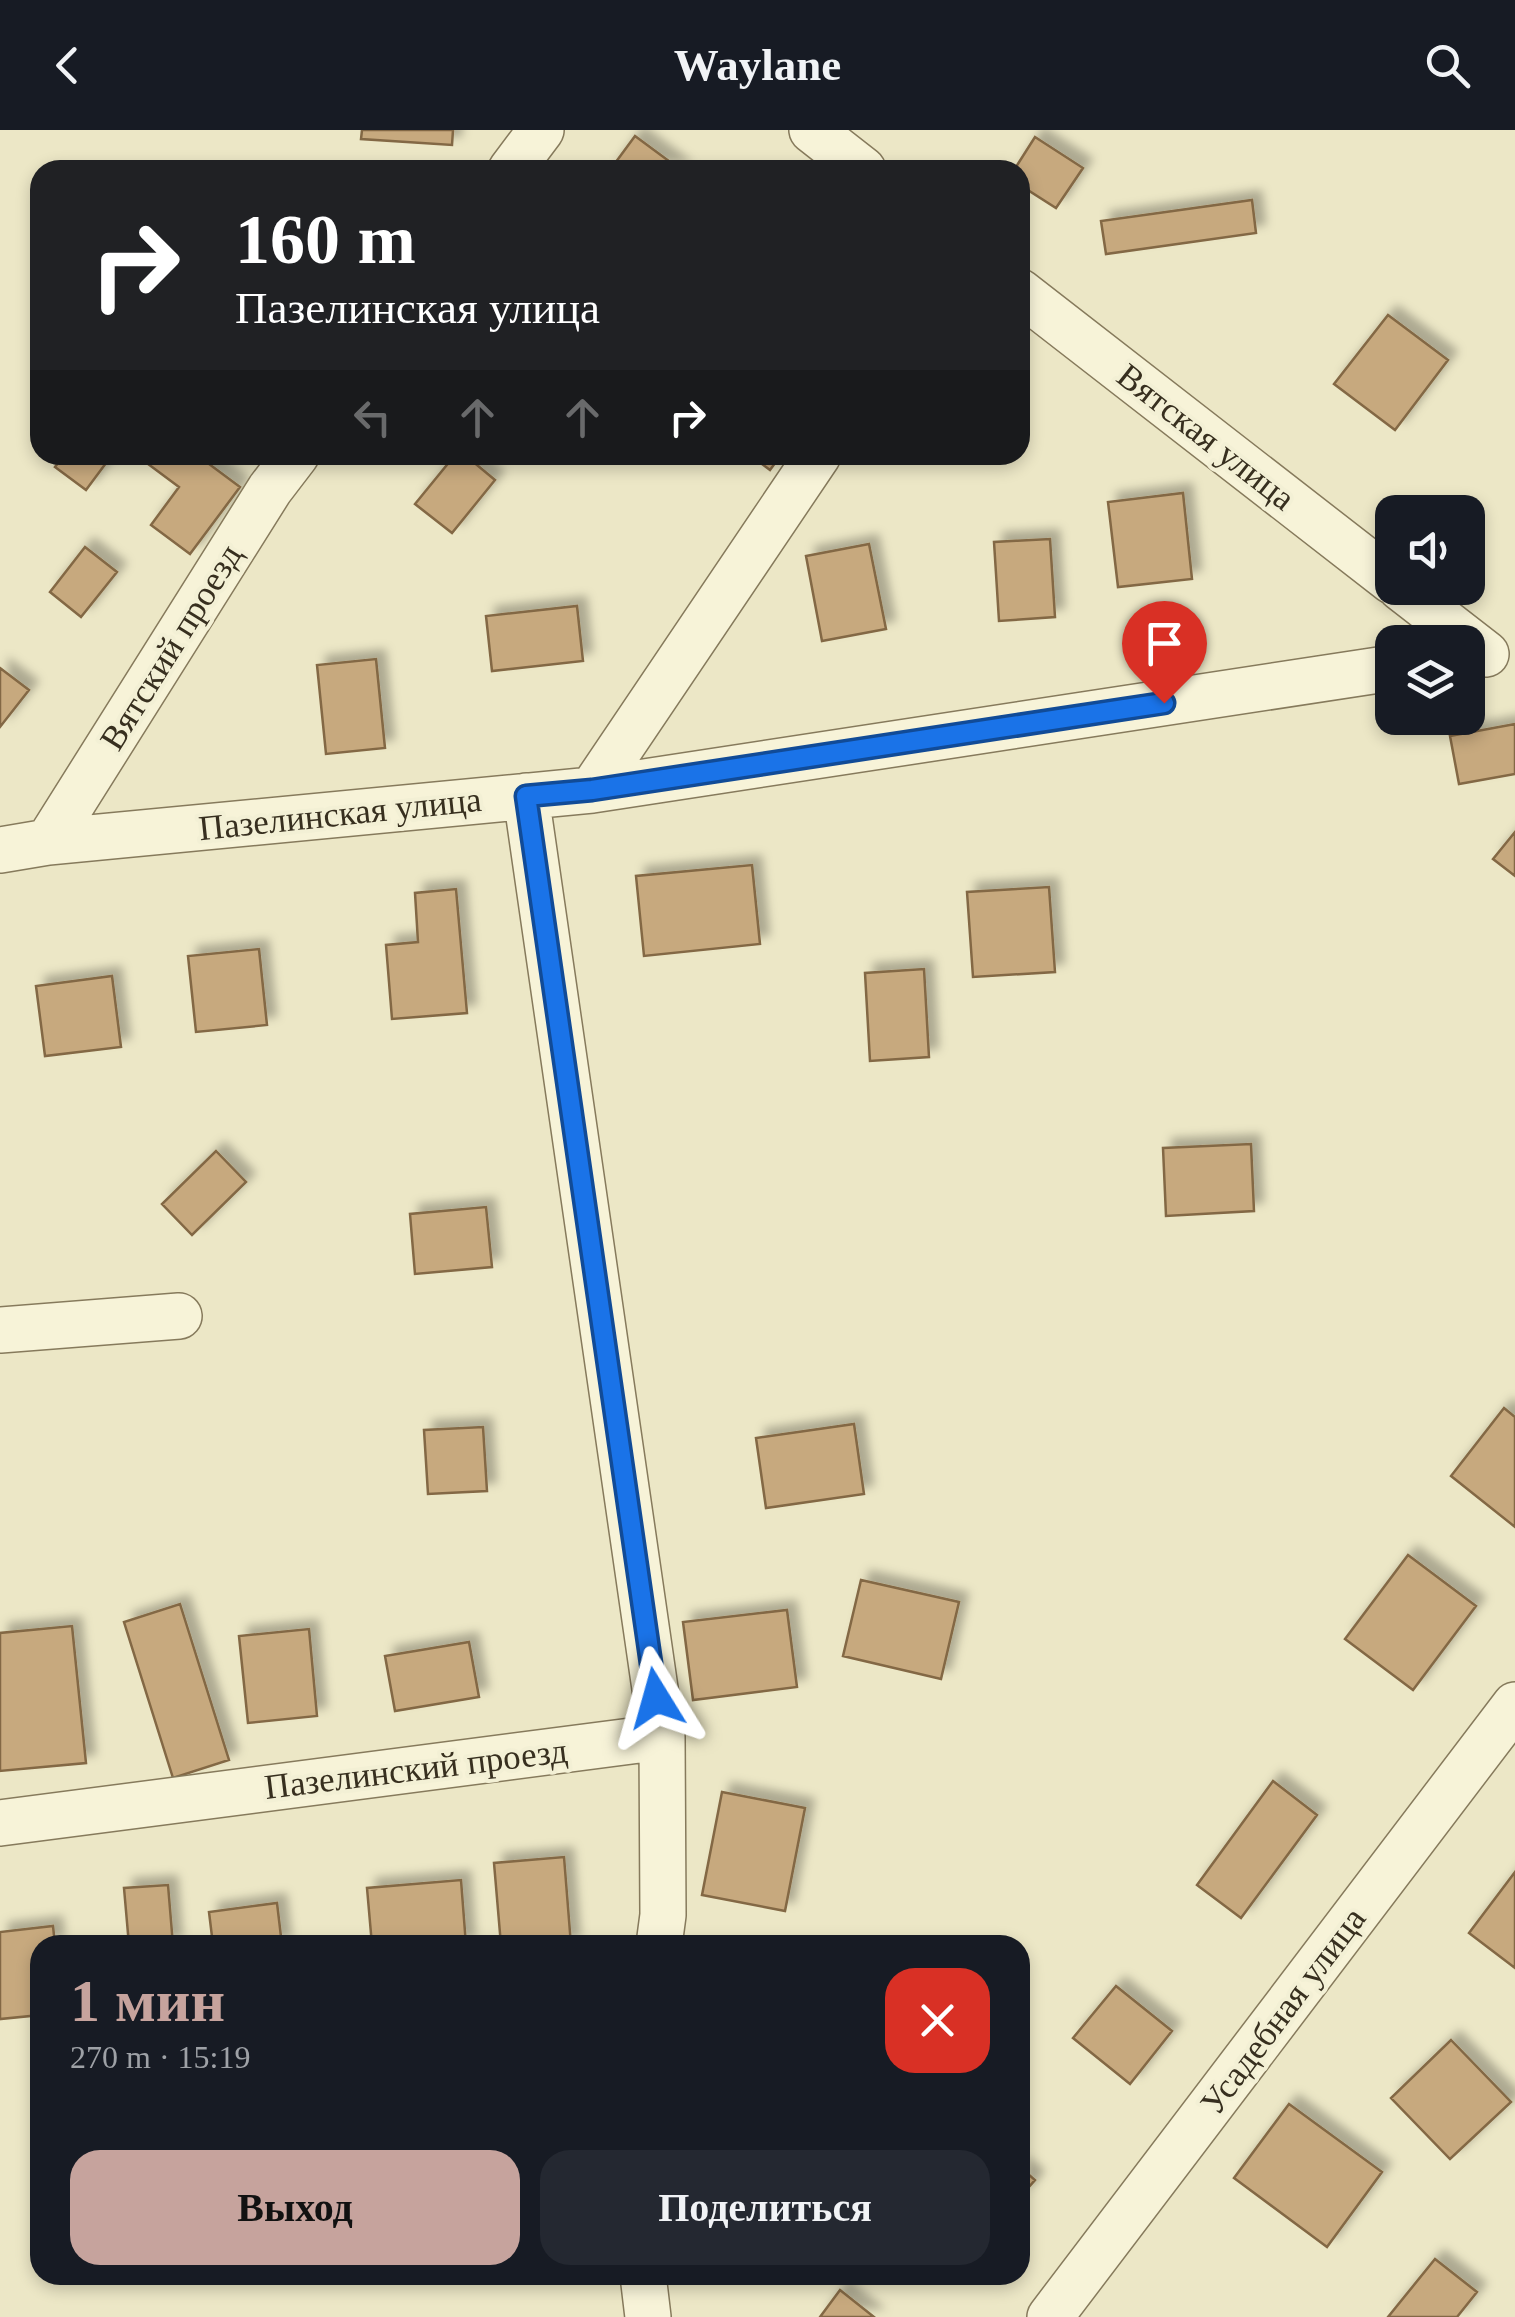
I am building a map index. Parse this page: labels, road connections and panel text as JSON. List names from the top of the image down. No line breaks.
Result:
{"streets":{"street":["Вятская улица","Вятский проезд","Пазелинская улица","Пазелинский проезд","Усадебная улица"]},"crossings":[["Вятский проезд","Пазелинская улица"]],"page":{"header":"Waylane","turn":["160 m","Пазелинская улица"],"heading":["1 мин","270 m · 15:19"],"buttons":["Выход","Поделиться"]}}
